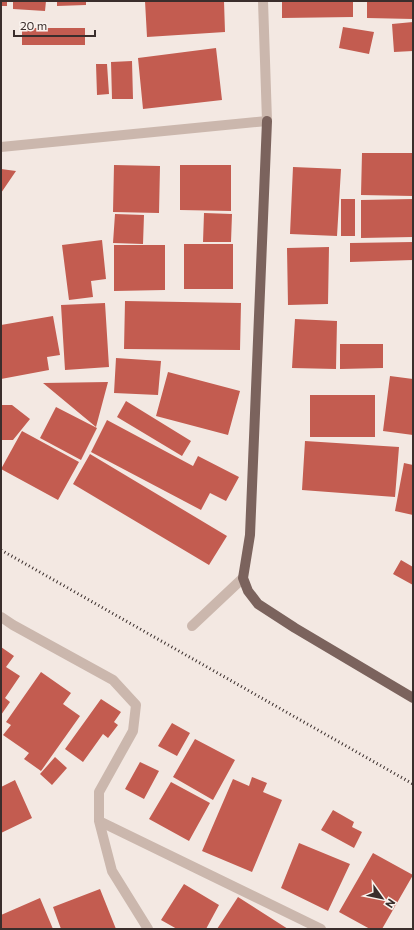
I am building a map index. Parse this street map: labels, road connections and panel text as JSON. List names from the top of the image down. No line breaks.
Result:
{"scale_bar":"20 m","north":"bottom right"}
